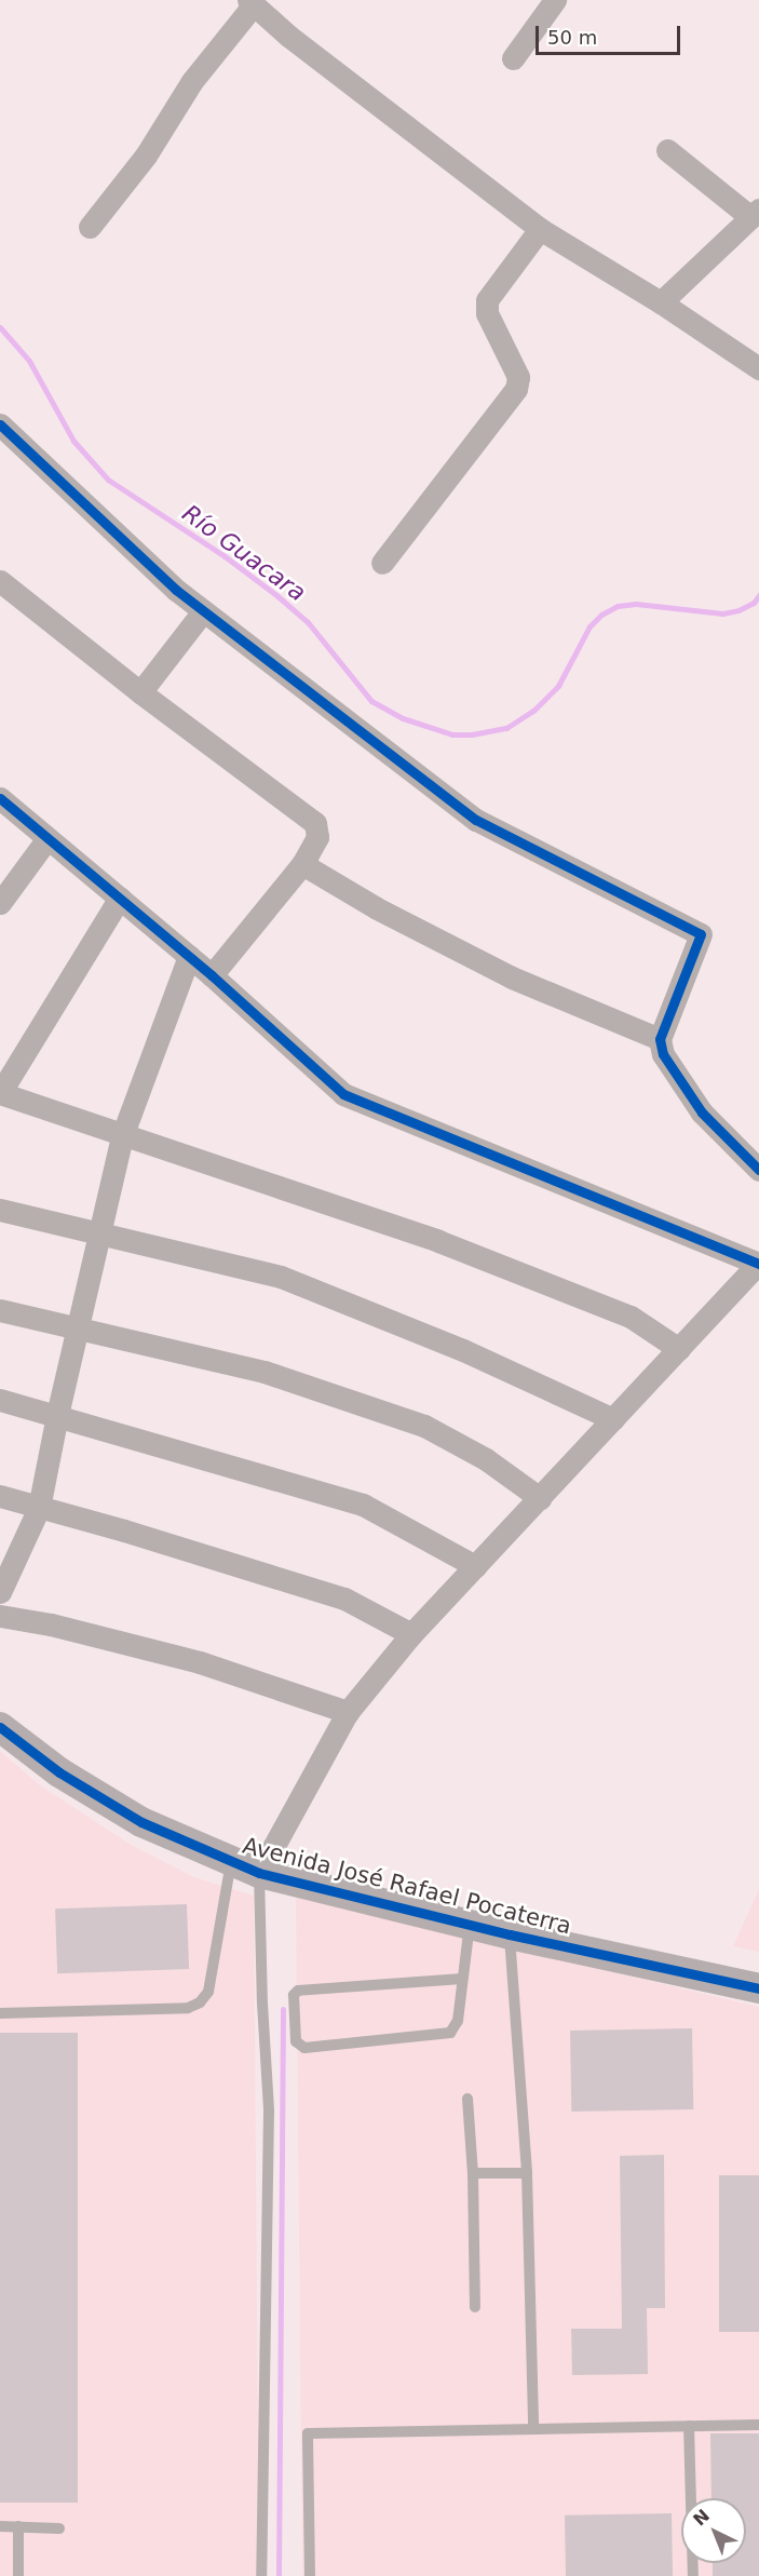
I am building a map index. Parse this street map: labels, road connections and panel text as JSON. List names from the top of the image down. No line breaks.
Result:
{"streets":{"street":["Avenida José Rafael Pocaterra"]},"water":["Río Guacara"],"scale_bar":"50 m","north":"top left"}
